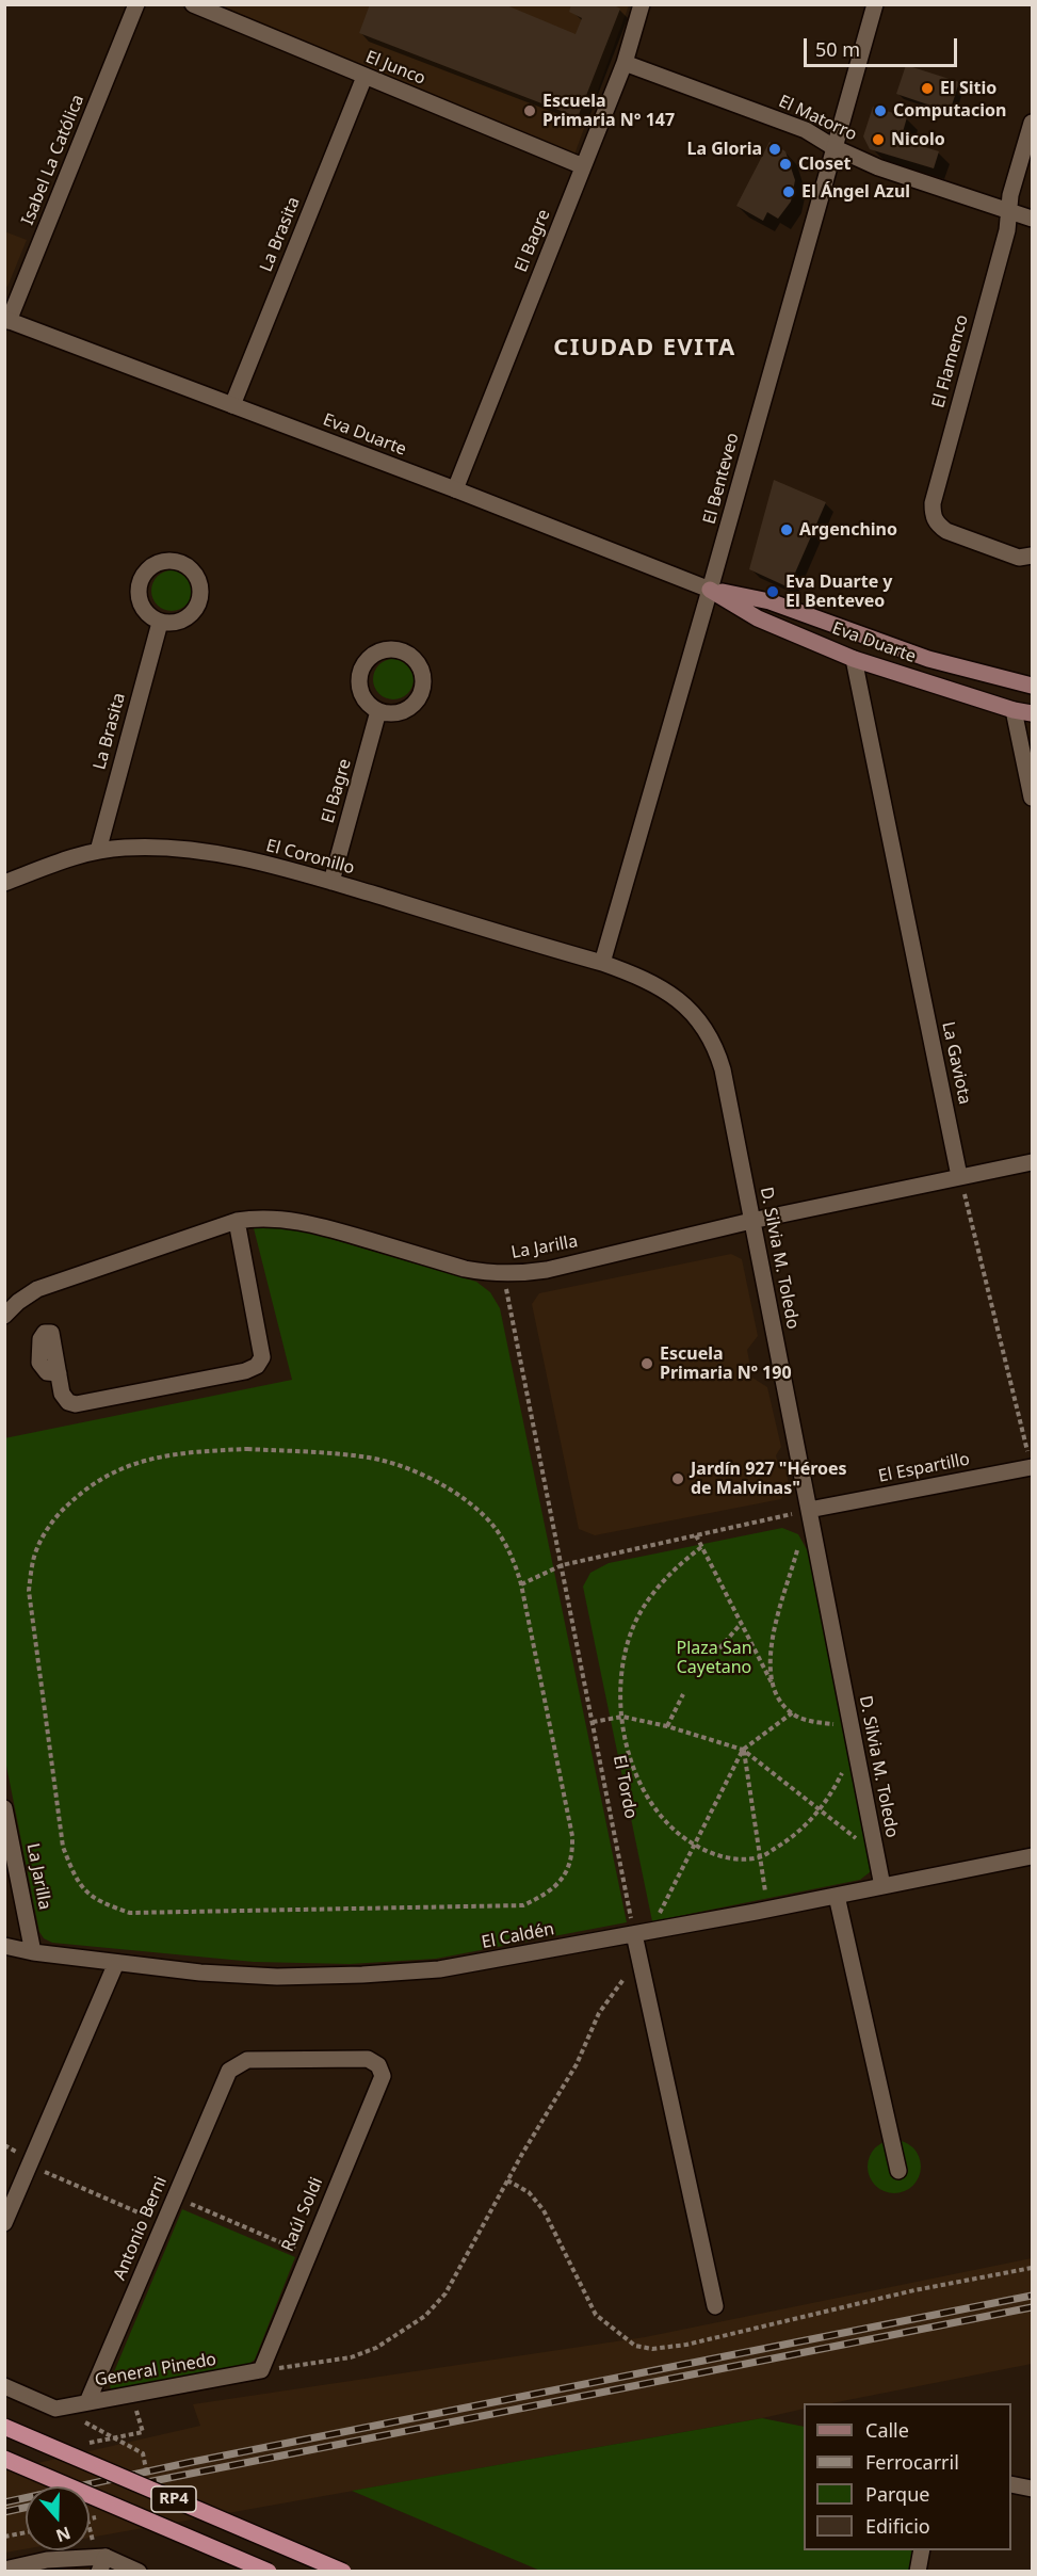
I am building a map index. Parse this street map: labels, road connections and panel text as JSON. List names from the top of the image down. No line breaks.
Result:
{"streets":{"main road":["Eva Duarte","RP4"],"street":["El Junco","El Matorro","Isabel La Católica","La Brasita","El Bagre","El Flamenco","El Benteveo","El Coronillo","La Gaviota","La Jarilla","D. Silvia M. Toledo","El Espartillo","El Caldén","Raúl Soldi","Antonio Berni","General Pinedo"],"path":["El Tordo"]},"crossings":[["El Junco","La Brasita"],["El Junco","El Bagre"],["El Matorro","El Bagre"],["El Matorro","El Flamenco"],["El Matorro","El Benteveo"],["Isabel La Católica","Eva Duarte"],["La Brasita","Eva Duarte"],["La Brasita","El Coronillo"],["El Bagre","Eva Duarte"],["El Bagre","El Coronillo"],["Eva Duarte","El Benteveo"],["Eva Duarte","La Gaviota"],["El Benteveo","El Coronillo"],["El Benteveo","D. Silvia M. Toledo"],["El Coronillo","D. Silvia M. Toledo"],["La Gaviota","La Jarilla"],["La Jarilla","D. Silvia M. Toledo"],["La Jarilla","El Tordo"],["La Jarilla","El Caldén"],["D. Silvia M. Toledo","El Espartillo"],["D. Silvia M. Toledo","El Caldén"],["El Tordo","El Caldén"],["Raúl Soldi","Antonio Berni"],["Raúl Soldi","General Pinedo"],["Antonio Berni","General Pinedo"]],"districts":["CIUDAD EVITA"],"parks":["Plaza San Cayetano"],"places":["El Sitio","Escuela Primaria N° 147","Computacion","Nicolo","La Gloria","Closet","El Ángel Azul","Argenchino","Eva Duarte y El Benteveo","Escuela Primaria Nº 190","Jardín 927 \"Héroes de Malvinas\""],"legend":["Calle","Ferrocarril","Parque","Edificio"],"scale_bar":"50 m","north":"bottom"}
